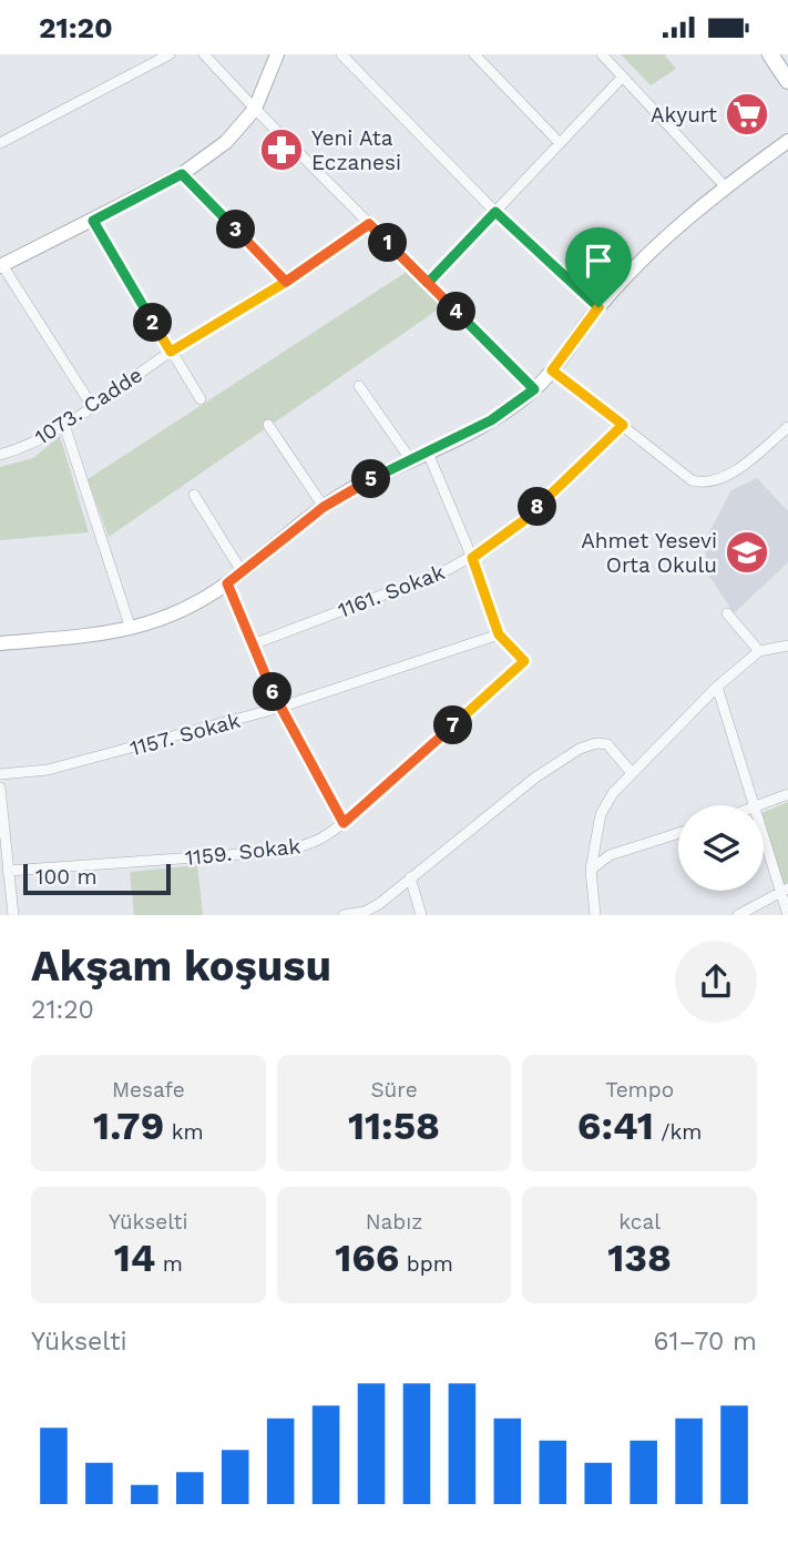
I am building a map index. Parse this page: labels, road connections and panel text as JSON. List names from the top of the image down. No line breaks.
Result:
{"streets":{"street":["1073. Cadde","1161. Sokak","1157. Sokak","1159. Sokak"]},"crossings":[["1161. Sokak","1159. Sokak"],["1157. Sokak","1159. Sokak"]],"places":{"supermarket":["Akyurt"],"pharmacy":["Yeni Ata Eczanesi"],"school or university":["Ahmet Yesevi Orta Okulu"]},"scale_bar":"100 m","page":{"status":"21:20","pins":["3","1","4","2","5","8","6","7"],"scale":"100 m","heading":["Akşam koşusu","21:20"],"stats":[["Mesafe","1.79 km"],["Süre","11:58"],["Tempo","6:41 /km"],["Yükselti","14 m"],["Nabız","166 bpm"],["kcal","138"]],"chart":["Yükselti","61–70 m"]}}
